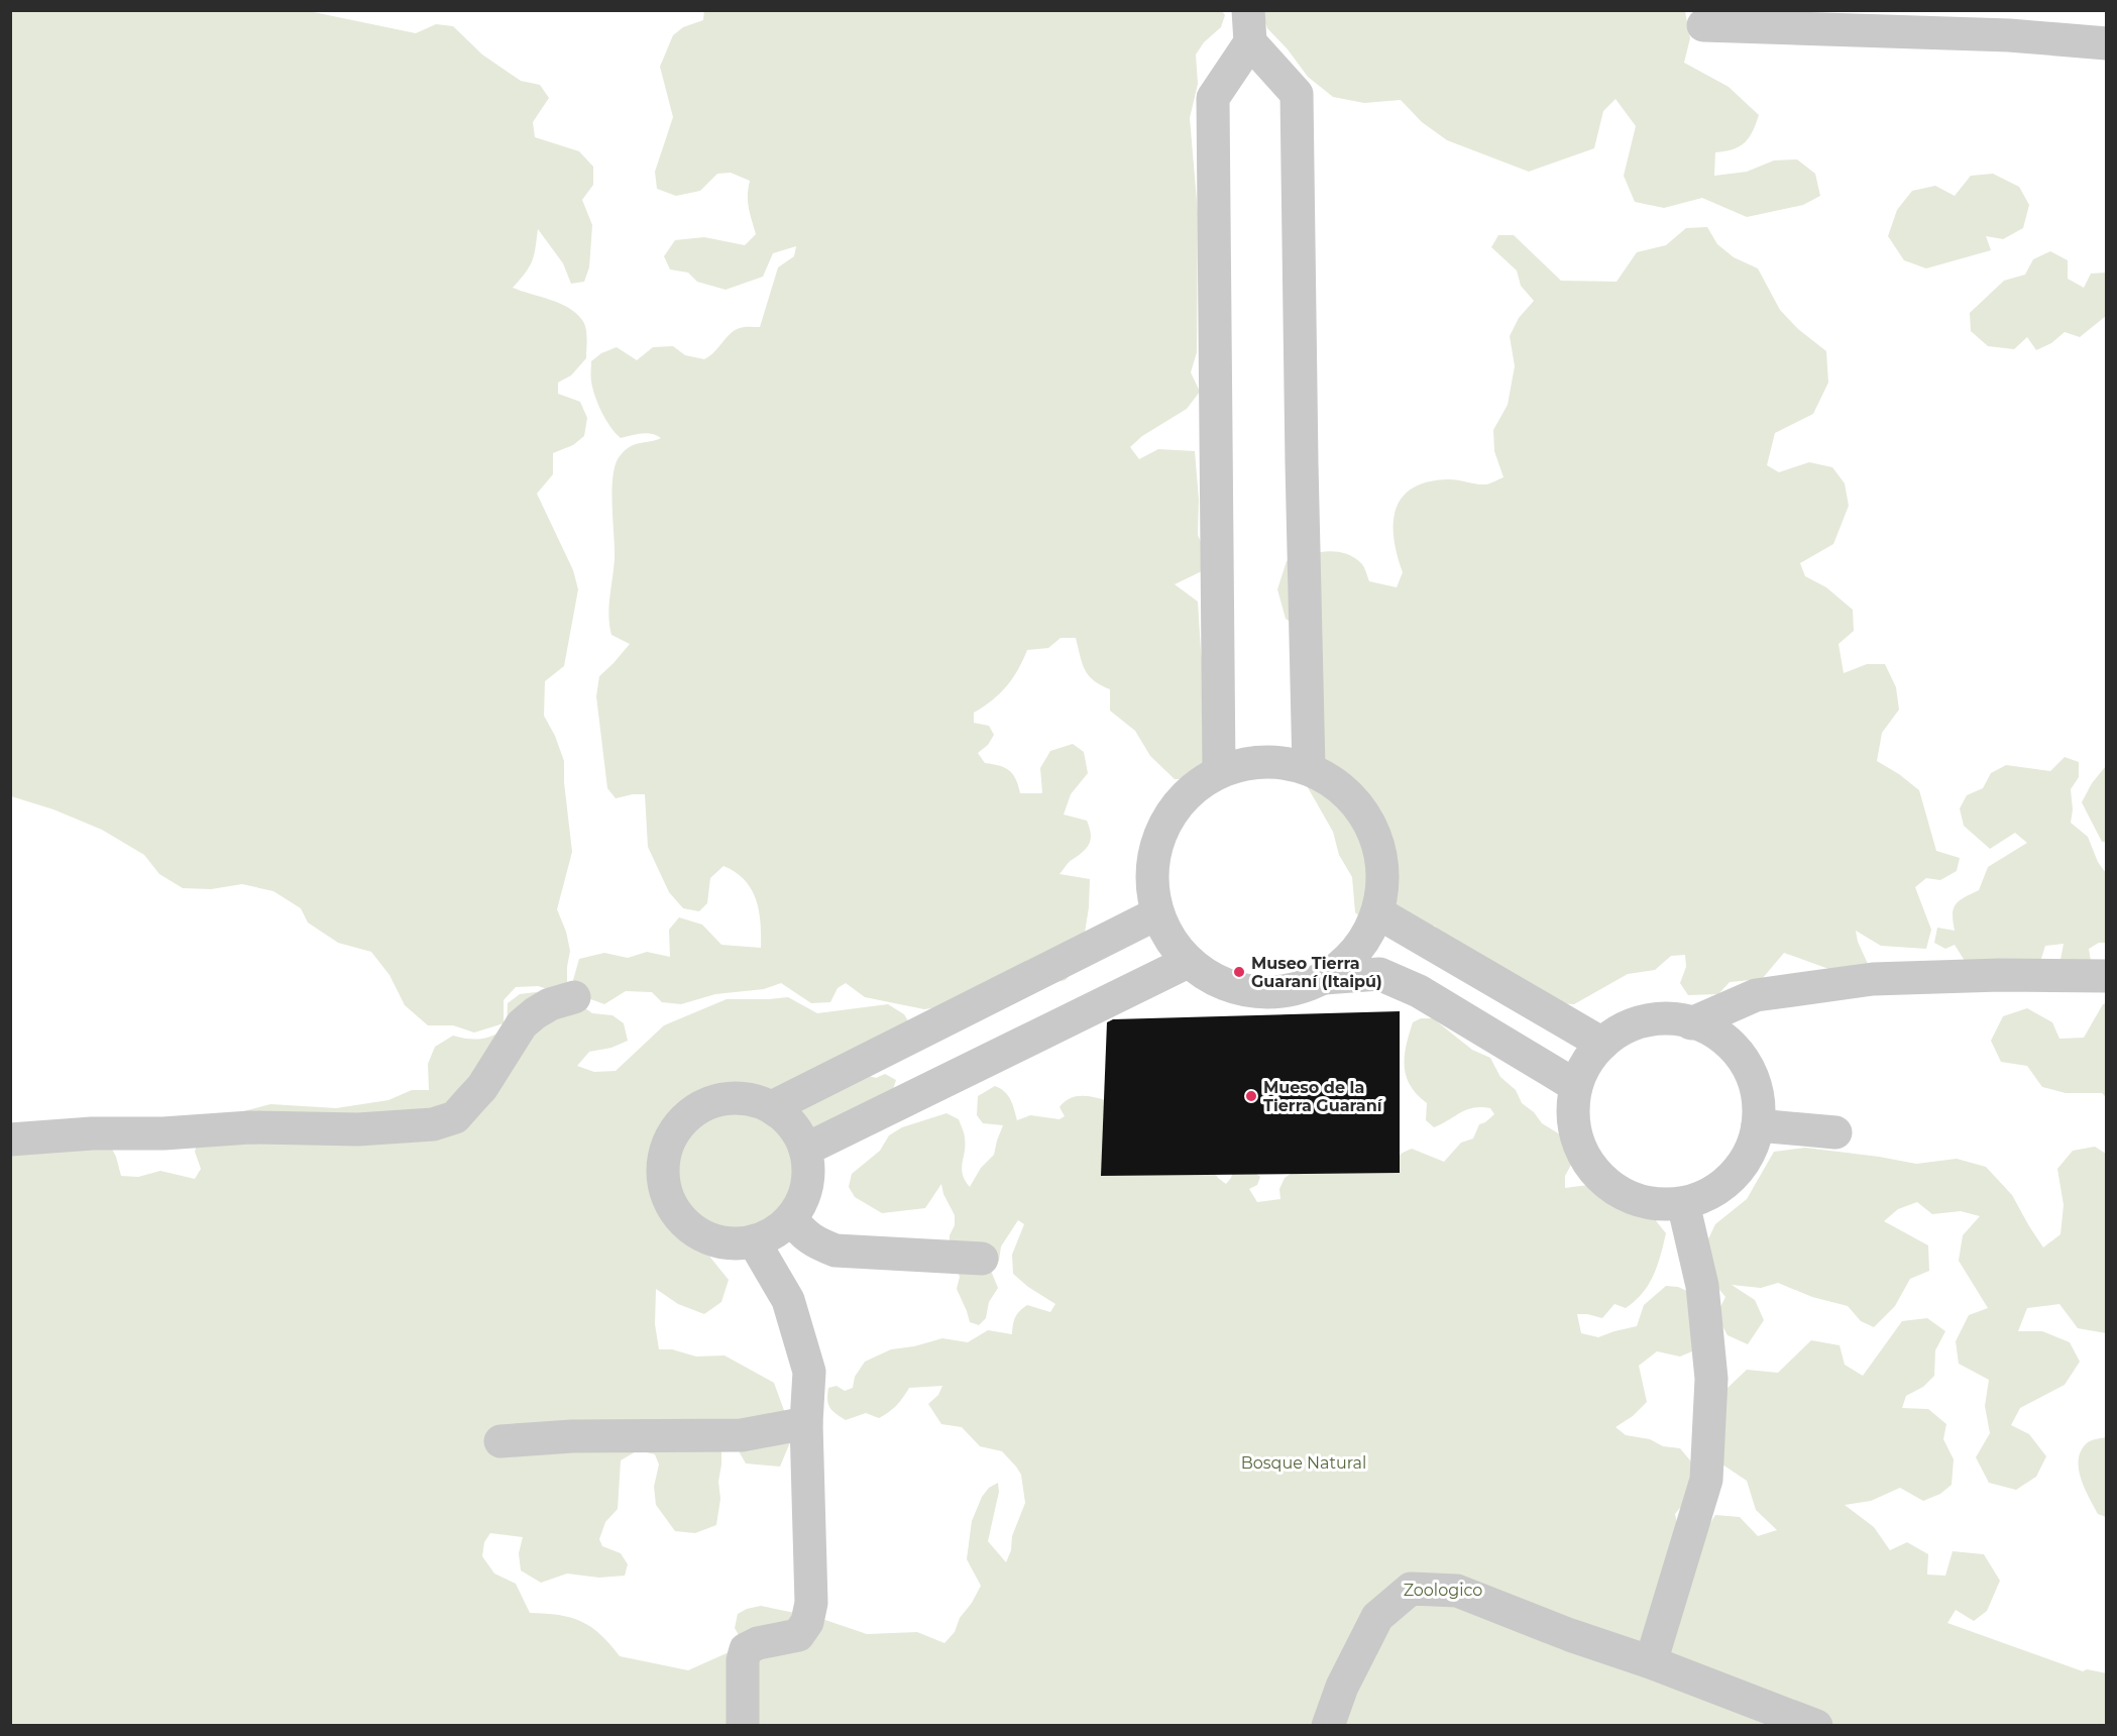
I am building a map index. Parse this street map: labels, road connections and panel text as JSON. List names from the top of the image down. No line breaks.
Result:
{"parks":["Bosque Natural","Zoologico"],"places":["Museo Tierra Guaraní (Itaipú)","Mueso de la Tierra Guaraní"]}
